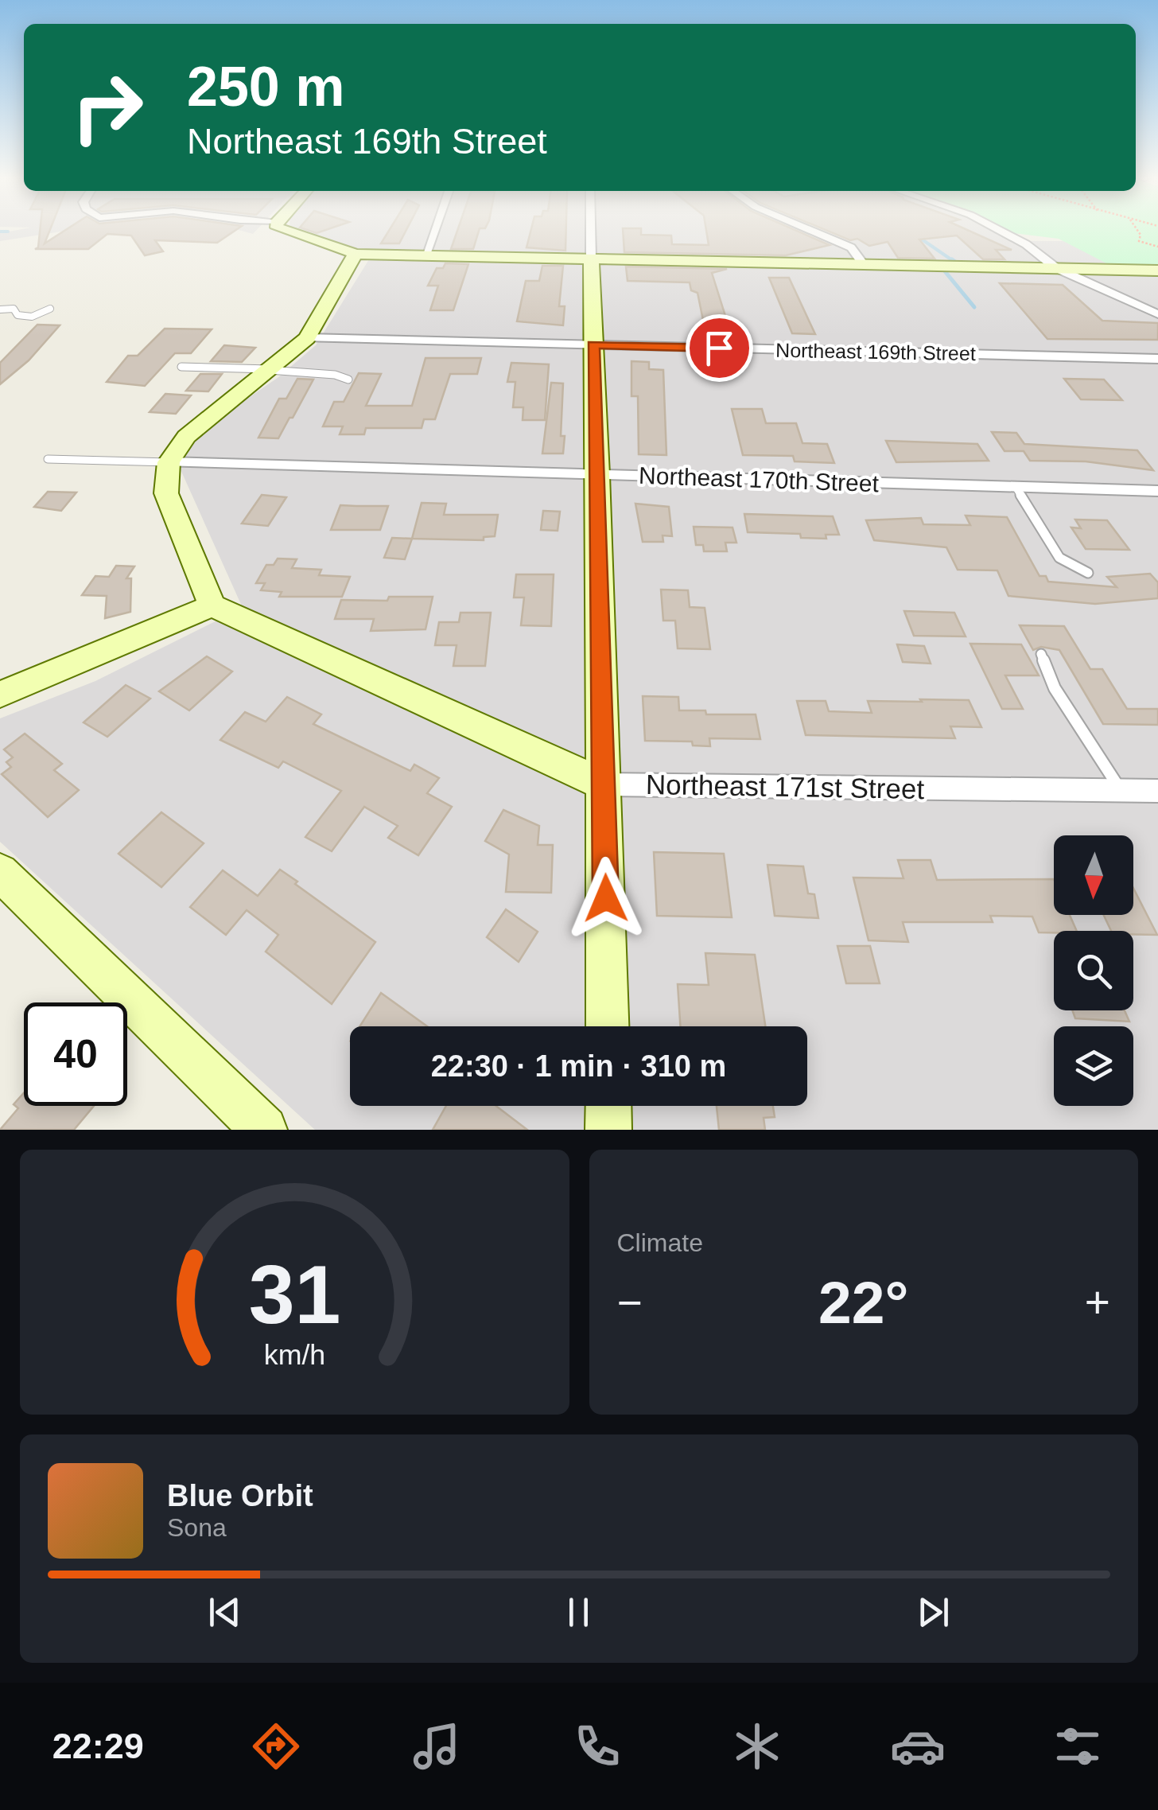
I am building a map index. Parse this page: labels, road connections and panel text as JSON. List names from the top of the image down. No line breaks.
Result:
{"streets":{"street":["Northeast 169th Street","Northeast 170th Street","Northeast 171st Street"]},"north":"bottom","page":{"turn":["250 m","Northeast 169th Street"],"limit":"40","trip":"22:30 · 1 min · 310 m","tile":"Climate","heat":["−","22°","+"],"song":["Blue Orbit","Sona"],"tabs":"22:29","gauge":["31","km/h"]}}
